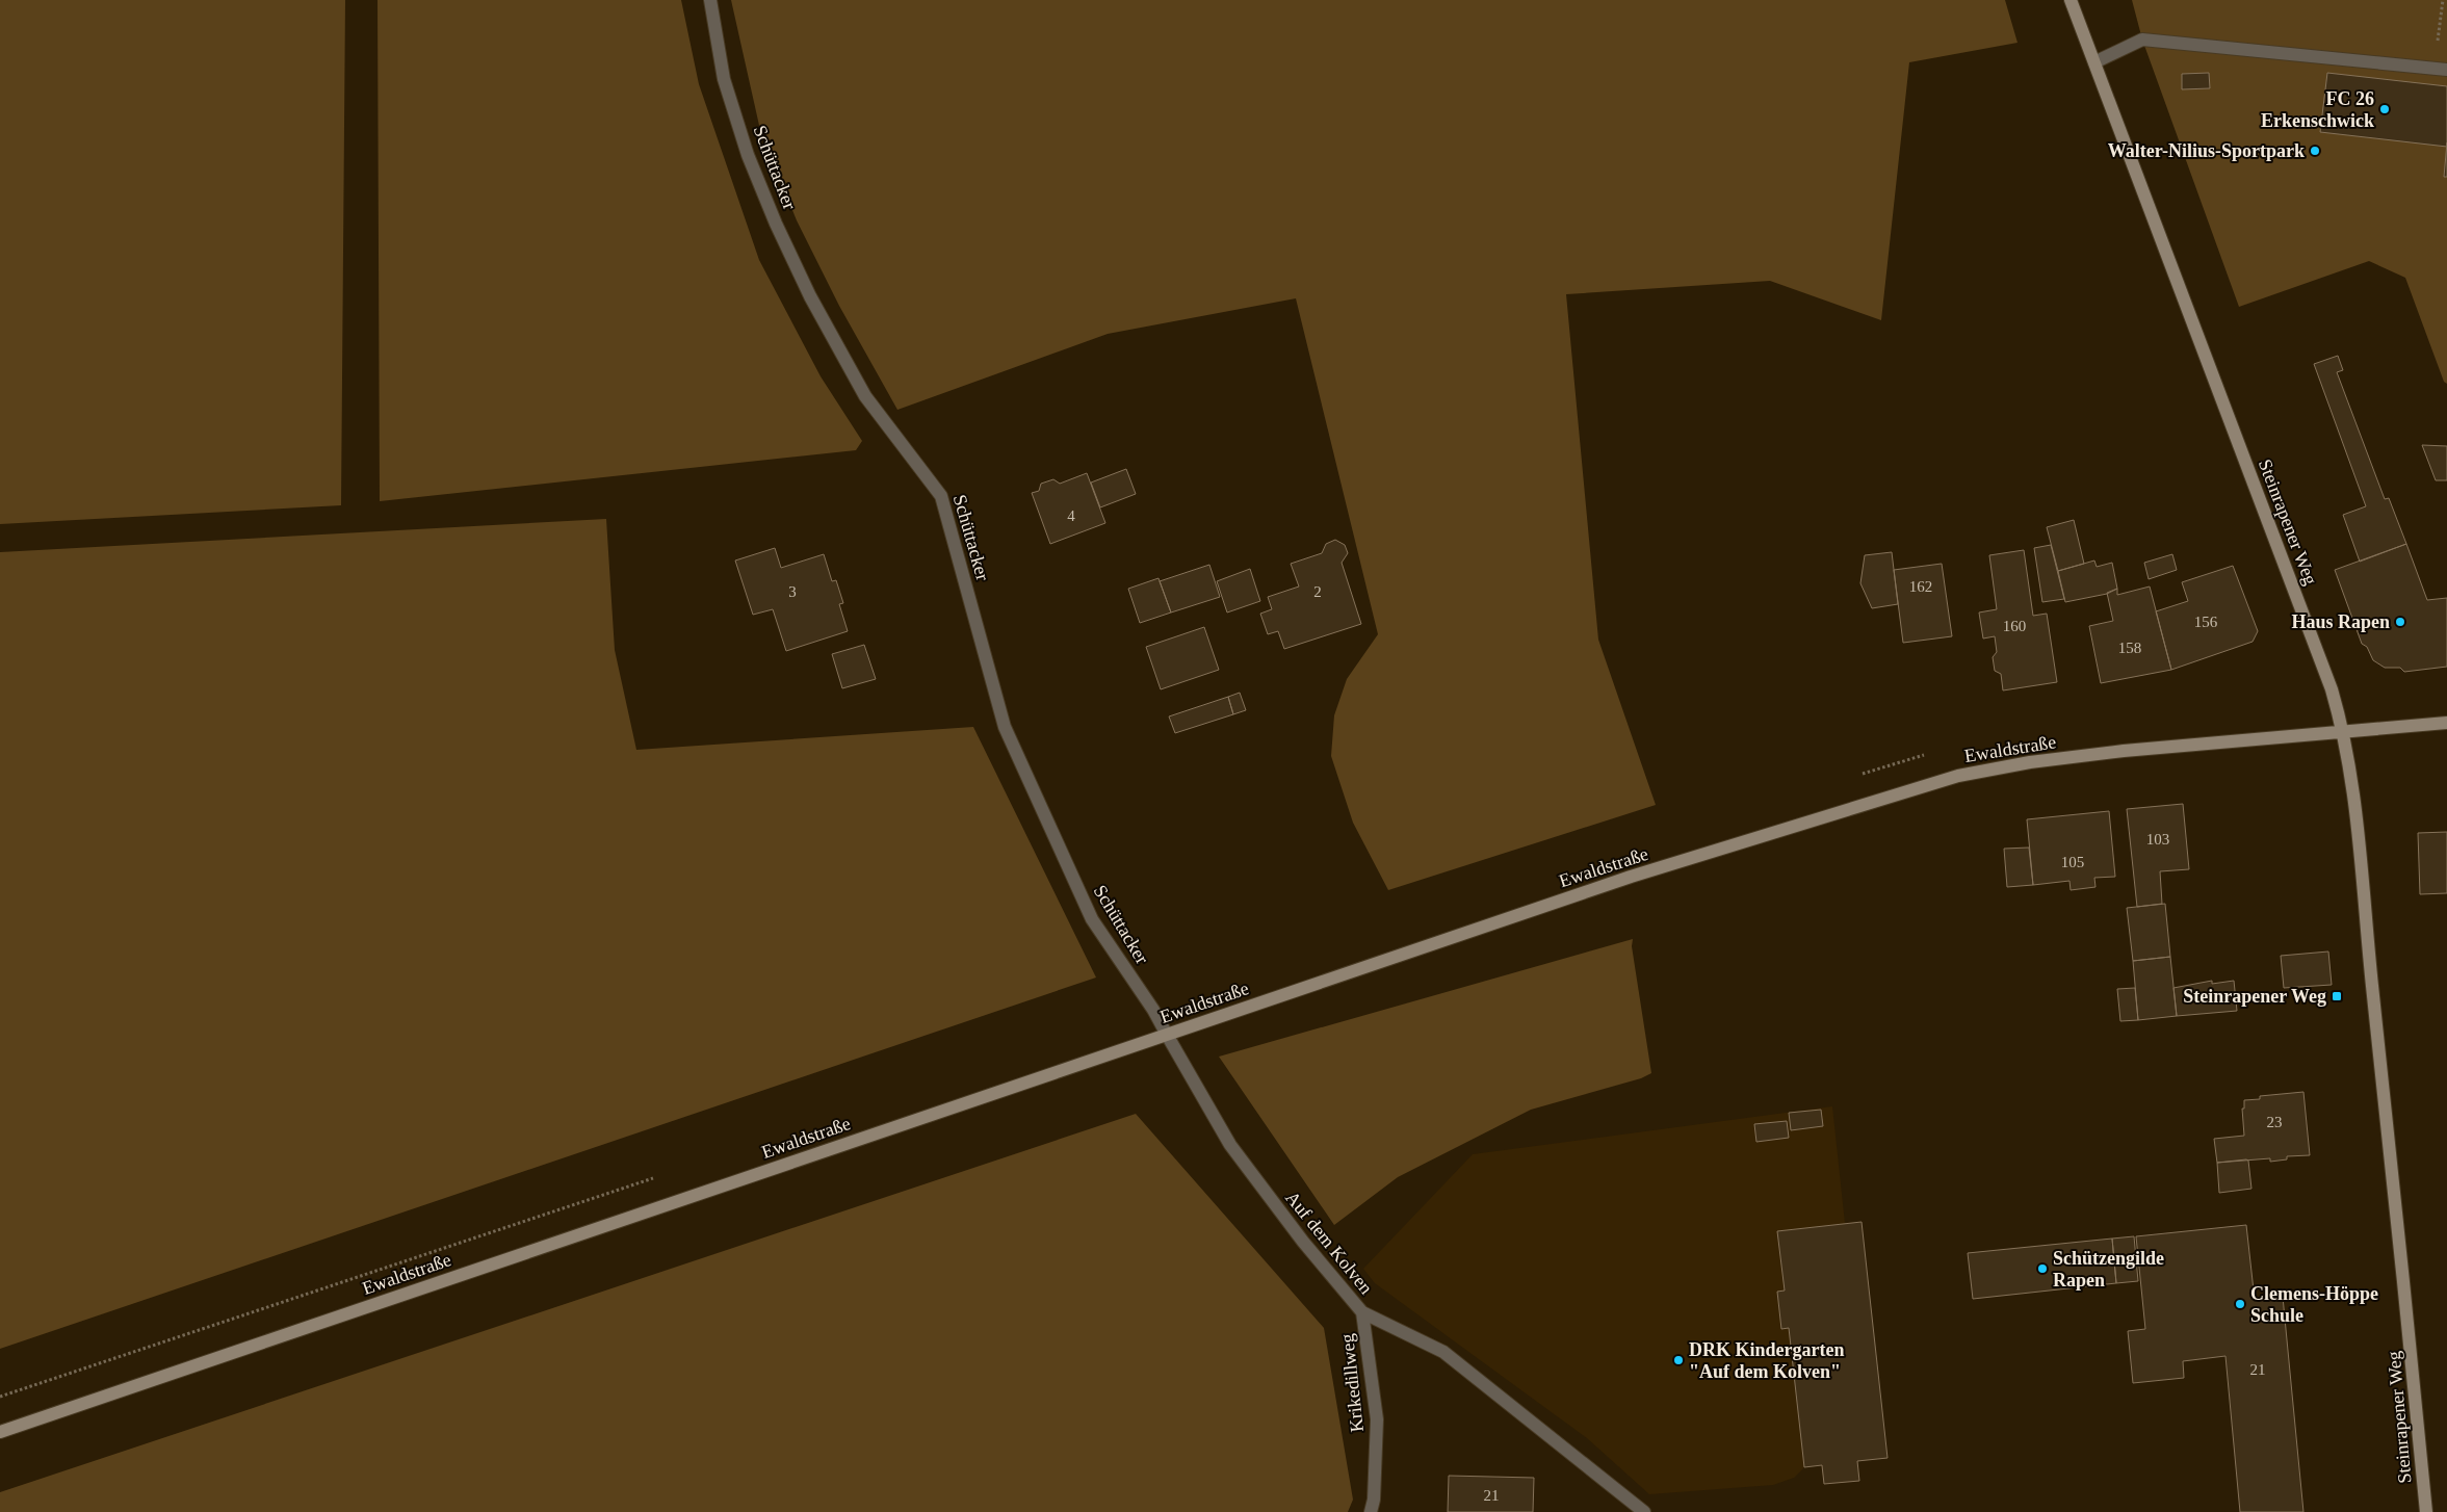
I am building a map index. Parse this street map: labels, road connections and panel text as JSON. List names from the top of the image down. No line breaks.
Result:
{"streets":{"street":["Schüttacker","Steinrapener Weg","Ewaldstraße","Auf dem Kolven","Krikedillweg"]},"crossings":[["Schüttacker","Ewaldstraße"],["Schüttacker","Auf dem Kolven"],["Steinrapener Weg","Ewaldstraße"],["Ewaldstraße","Auf dem Kolven"],["Auf dem Kolven","Krikedillweg"]],"places":{"other":["FC 26 Erkenschwick","Walter-Nilius-Sportpark","Haus Rapen","Schützengilde Rapen","Clemens-Höppe Schule","DRK Kindergarten \"Auf dem Kolven\""],"transit":["Steinrapener Weg"]},"house_numbers":["4","162","3","2","156","160","158","103","105","23","21","21"]}
